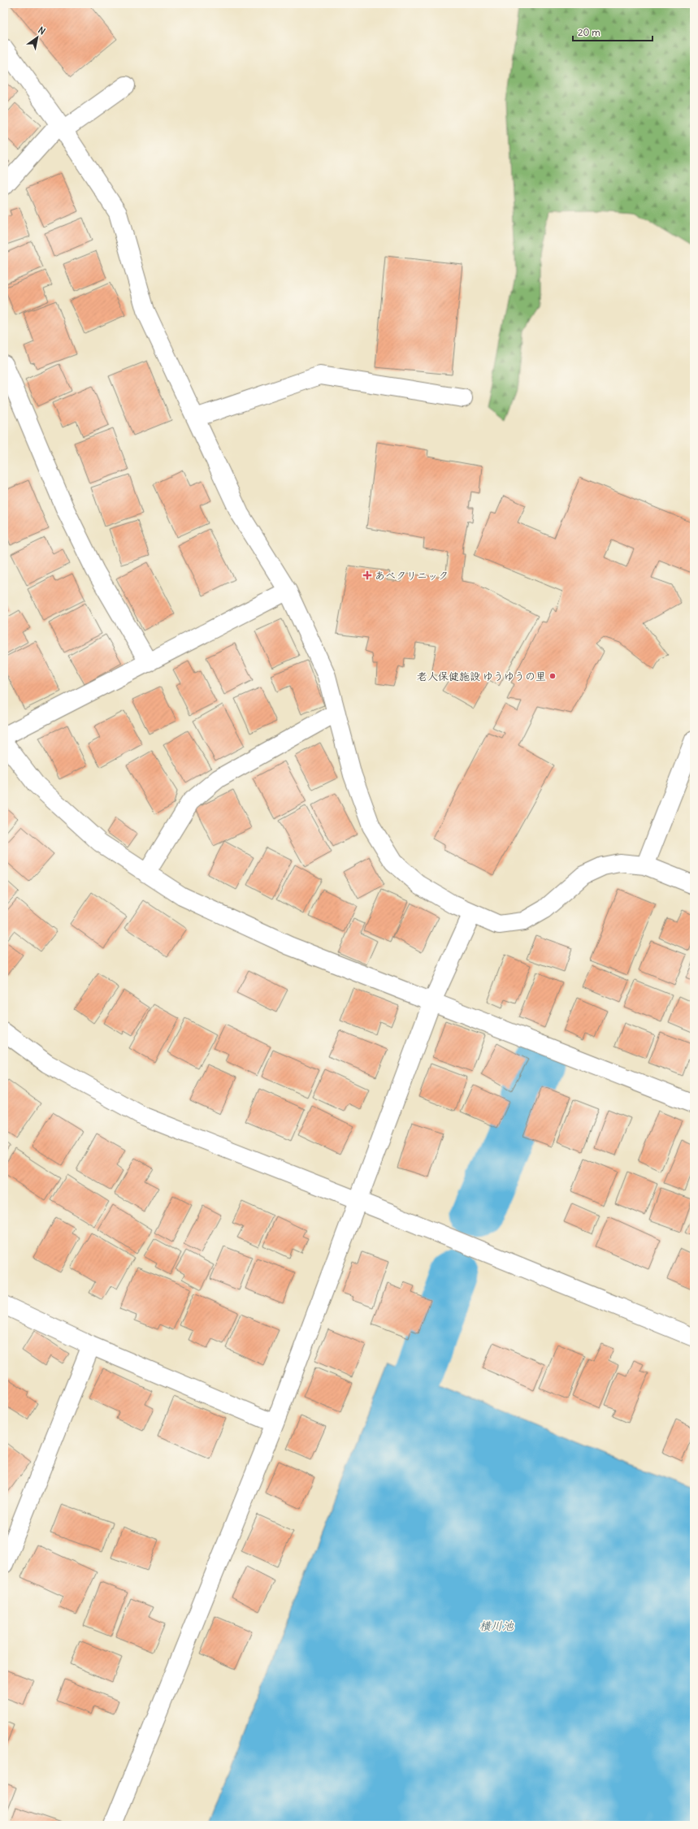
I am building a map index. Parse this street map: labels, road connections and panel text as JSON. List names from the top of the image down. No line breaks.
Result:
{"water":["横川池"],"places":{"health":["あべクリニック"],"other":["老人保健施設 ゆうゆうの里"]},"scale_bar":"20 m","north":"top right"}
